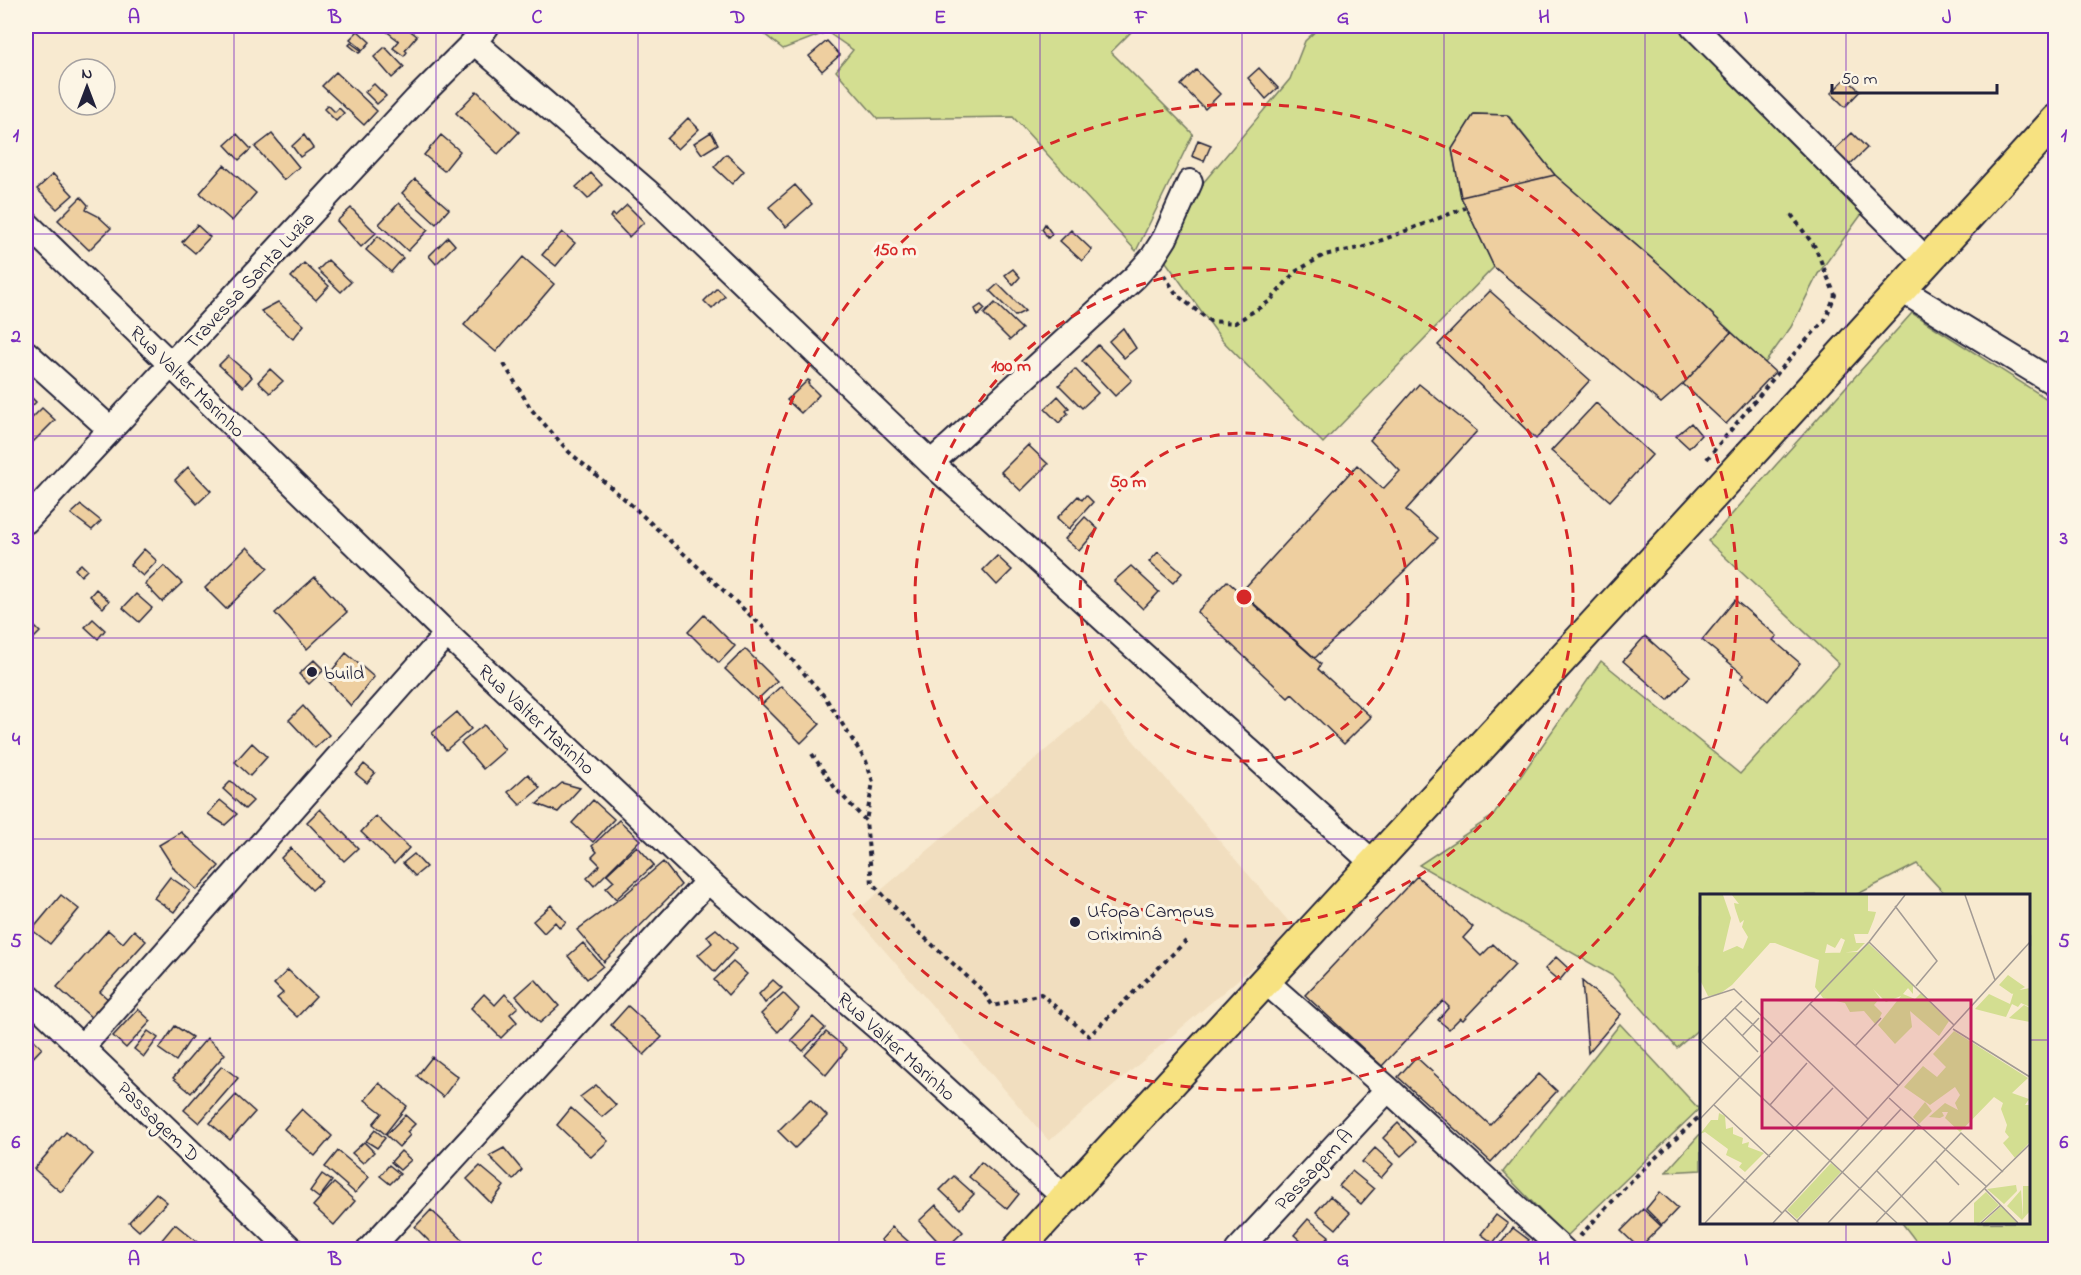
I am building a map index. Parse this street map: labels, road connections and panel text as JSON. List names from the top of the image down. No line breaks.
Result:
{"streets":{"street":["Travessa Santa Luzia","Rua Valter Marinho","Passagem D","Passagem A"]},"crossings":[["Travessa Santa Luzia","Rua Valter Marinho"]],"places":["build","Ufopa Campus Oriximiná"],"scale_bar":"50 m","north":"top","grid":{"columns":["A","B","C","D","E","F","G","H","I","J"],"rows":["1","2","3","4","5","6"]},"rings":["150 m","100 m","50 m"]}
